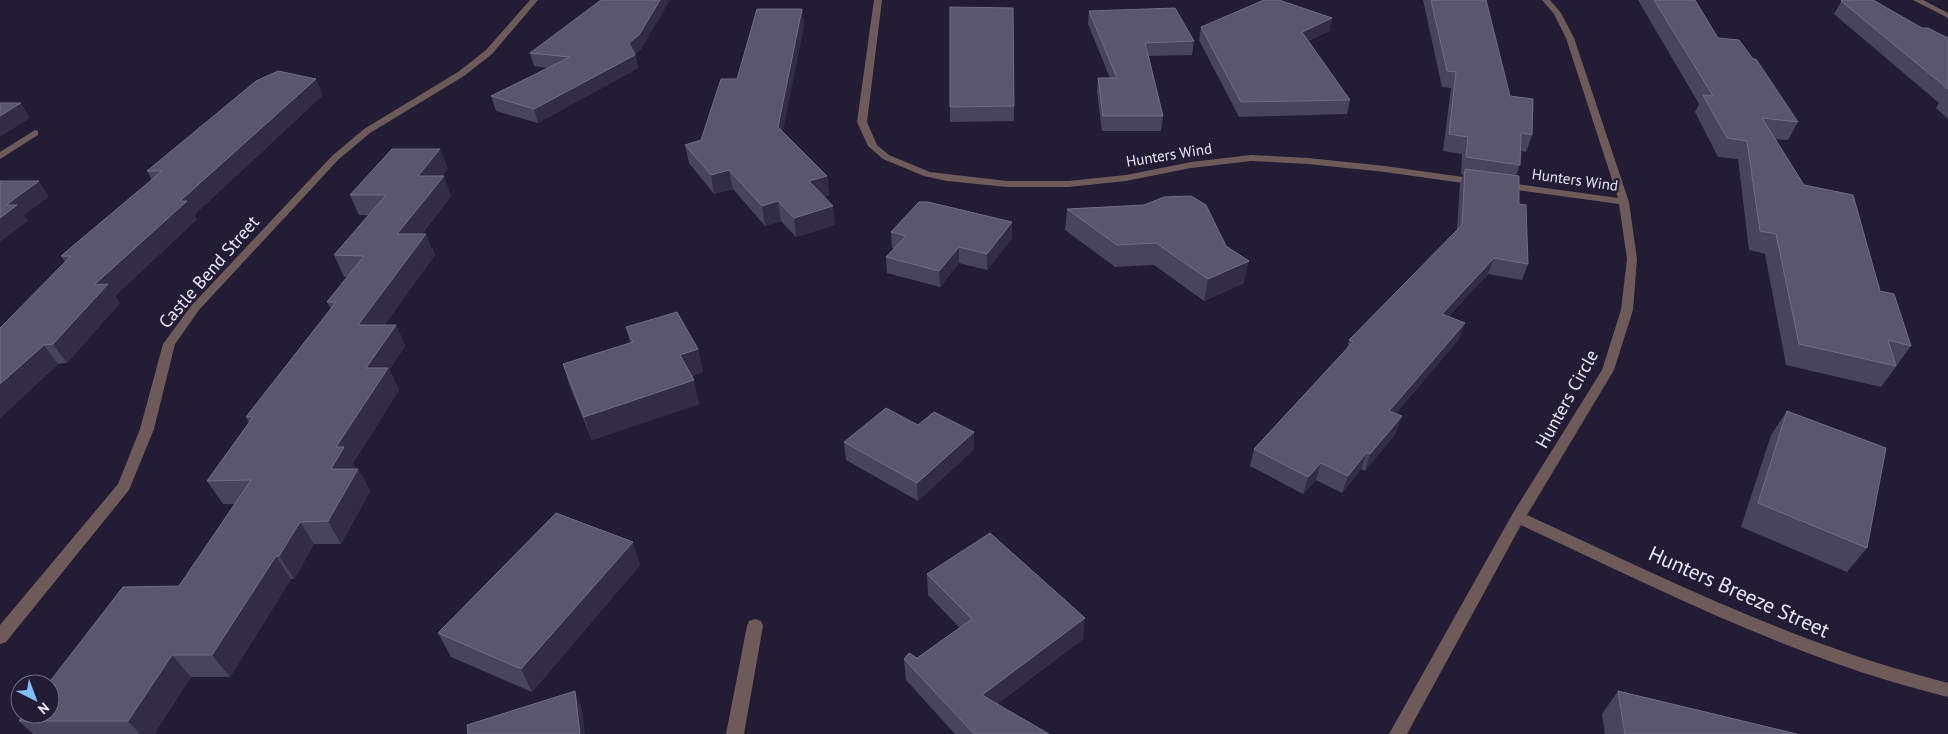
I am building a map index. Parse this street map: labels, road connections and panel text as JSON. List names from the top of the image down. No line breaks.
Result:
{"streets":{"street":["Hunters Wind","Castle Bend Street","Hunters Circle","Hunters Breeze Street"]},"crossings":[["Hunters Wind","Hunters Circle"],["Hunters Circle","Hunters Breeze Street"]],"north":"bottom right"}
